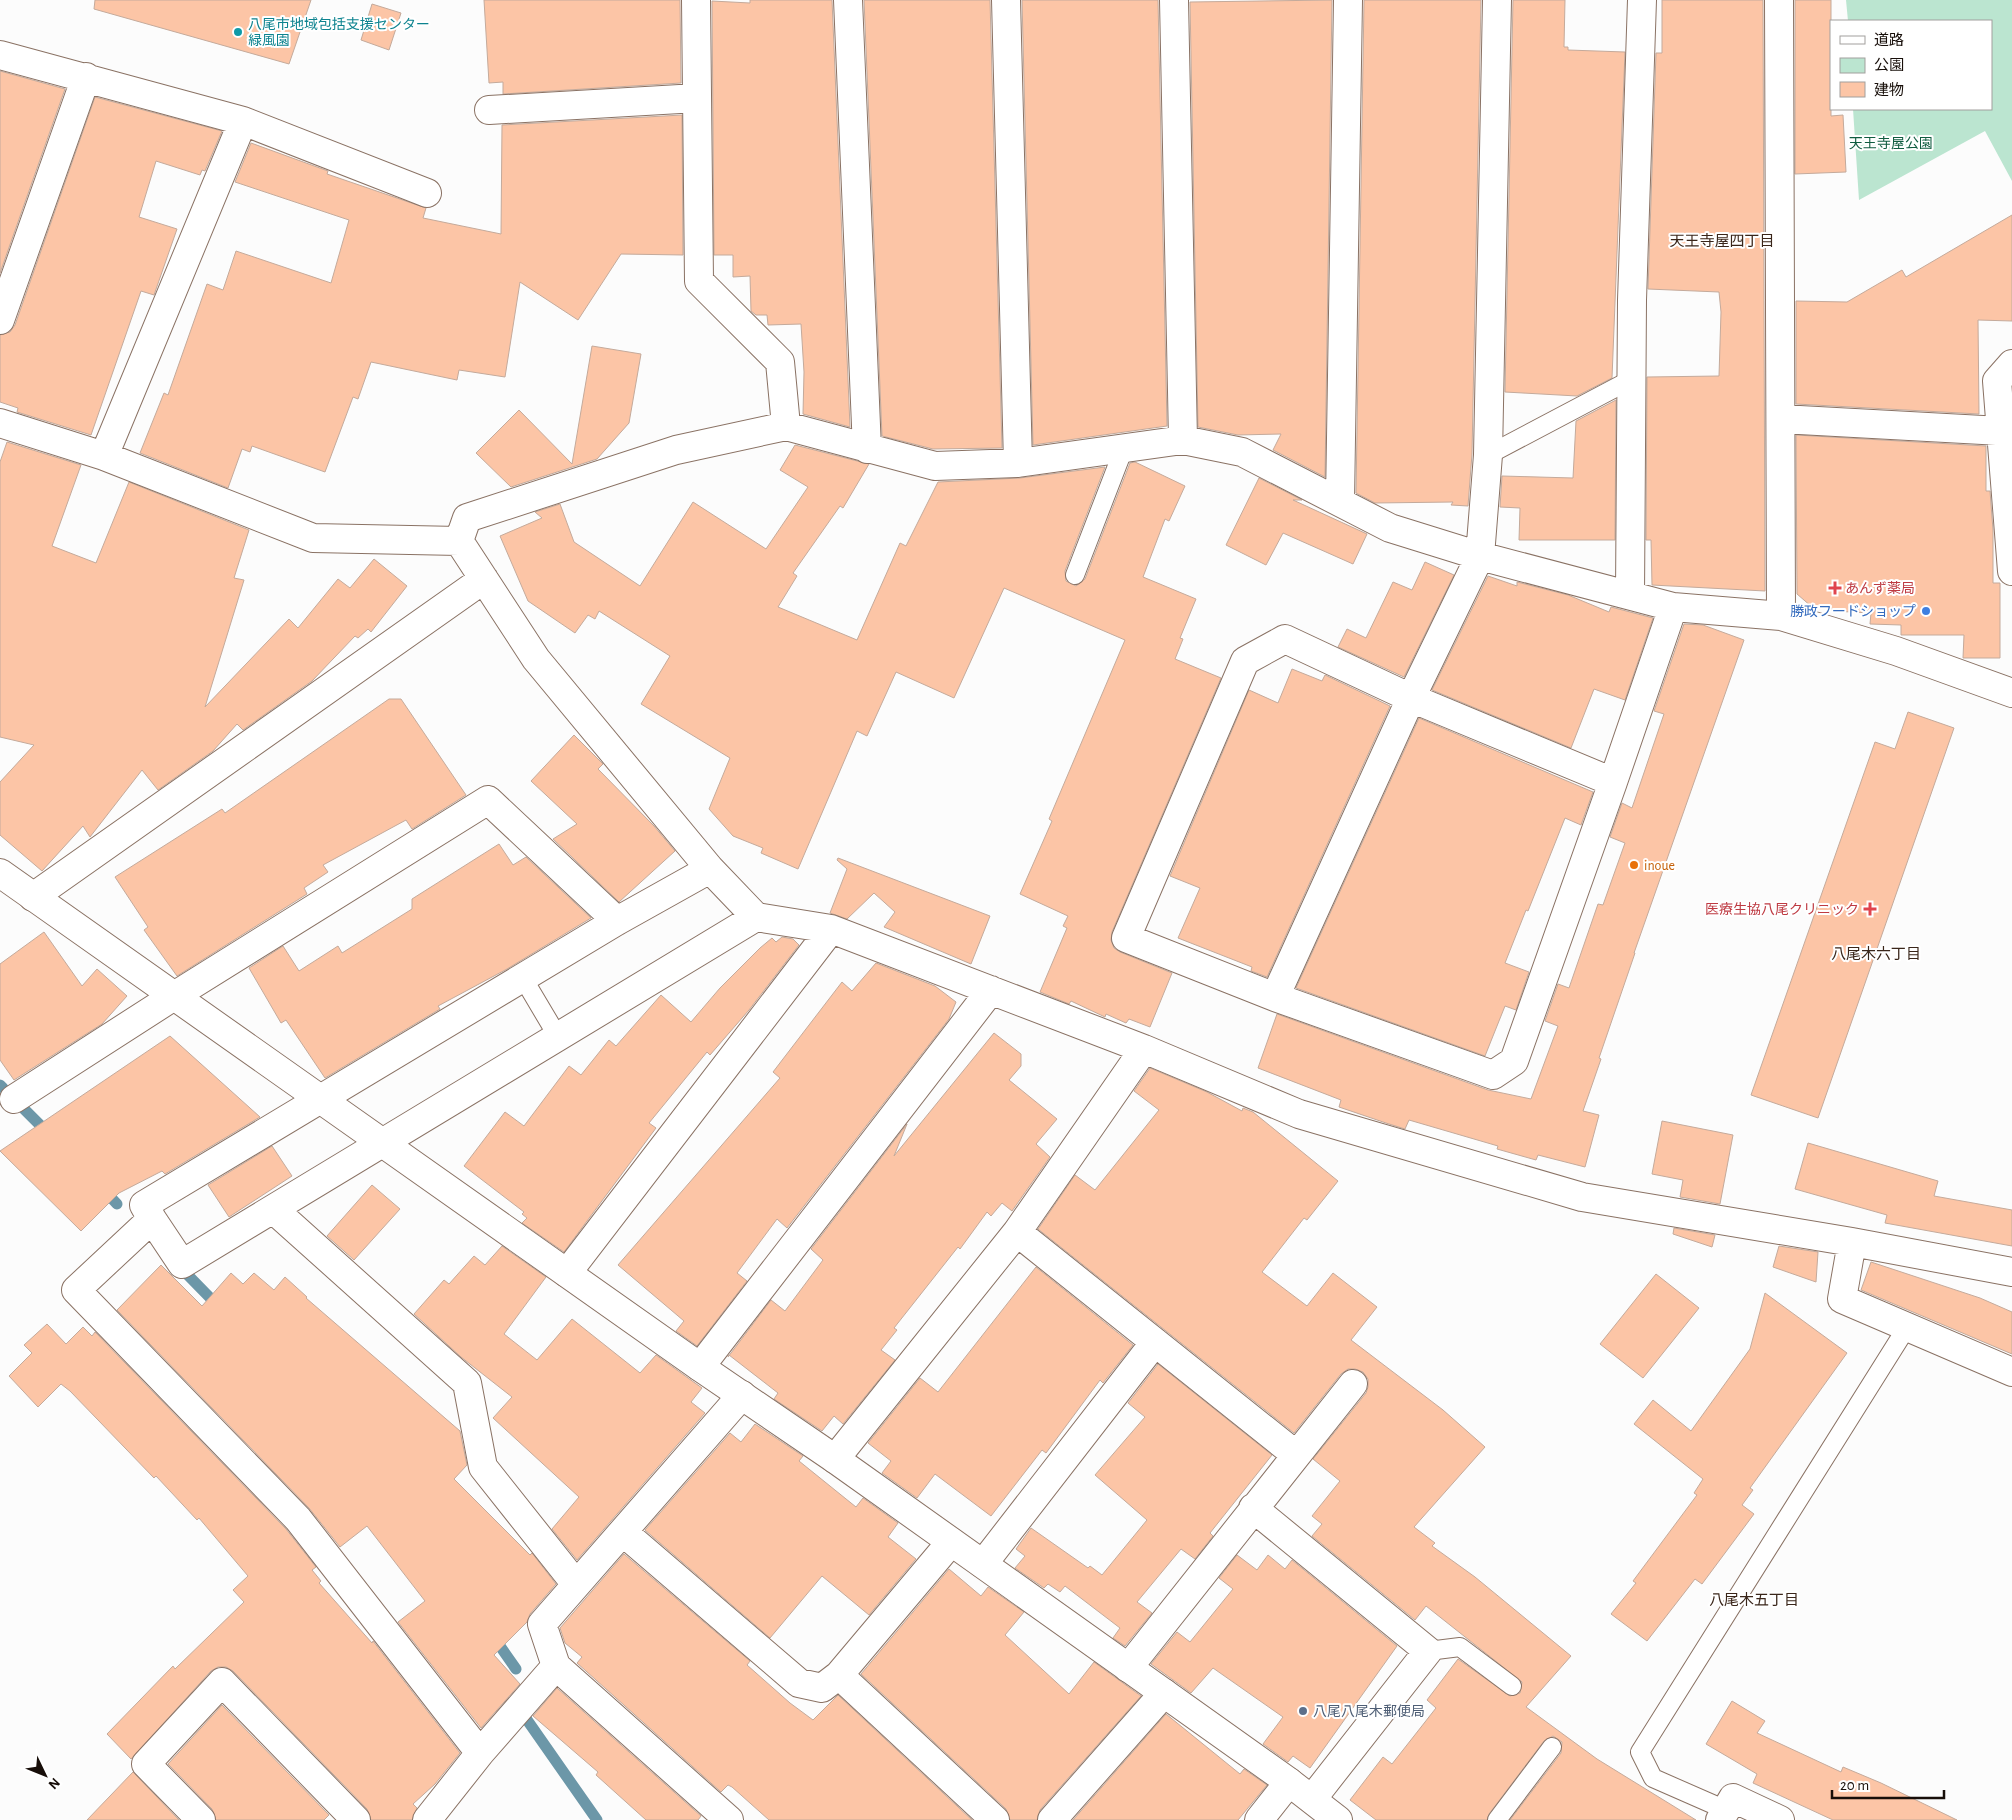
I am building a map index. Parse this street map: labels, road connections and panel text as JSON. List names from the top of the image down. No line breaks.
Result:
{"districts":["天王寺屋四丁目","八尾木六丁目","八尾木五丁目"],"parks":["天王寺屋公園"],"places":{"other":["八尾市地域包括支援センター 緑風園","勝政フードショップ","inoue","八尾八尾木郵便局"],"health":["あんず薬局","医療生協八尾クリニック"]},"legend":["道路","公園","建物"],"scale_bar":"20 m","north":"bottom right"}
